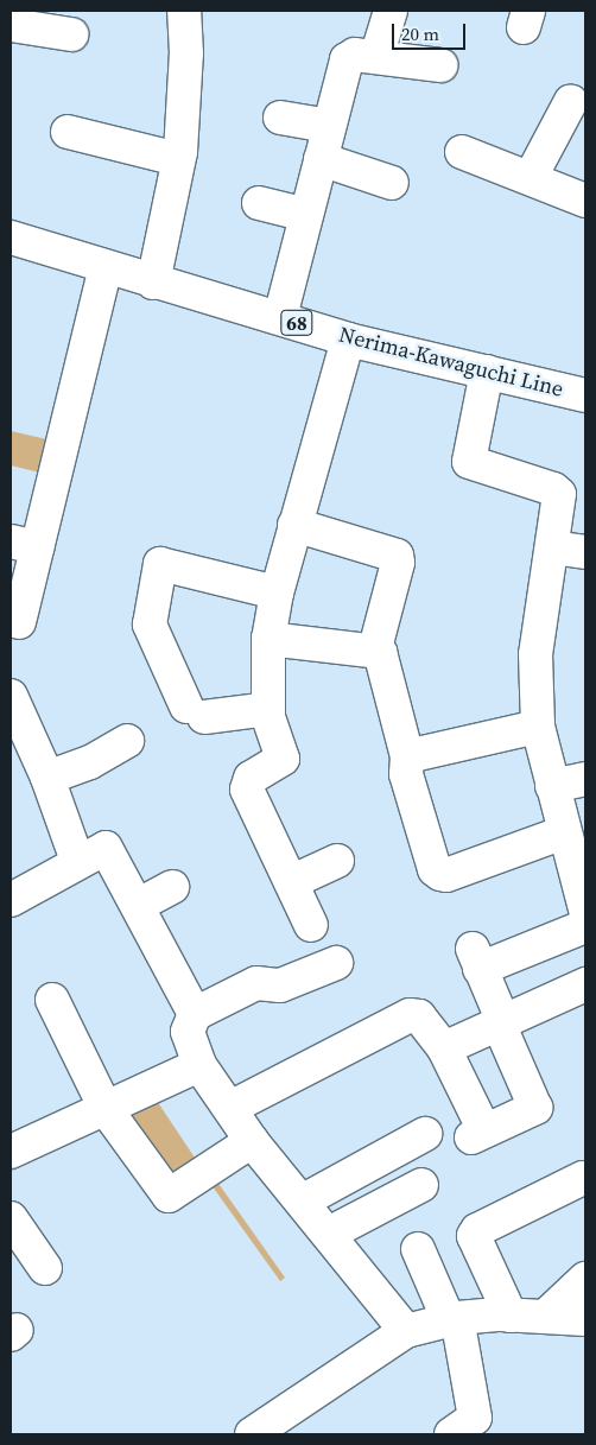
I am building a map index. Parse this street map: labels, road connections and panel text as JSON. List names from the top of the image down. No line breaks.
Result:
{"streets":{"street":["68","Nerima-Kawaguchi Line"]},"scale_bar":"20 m"}
